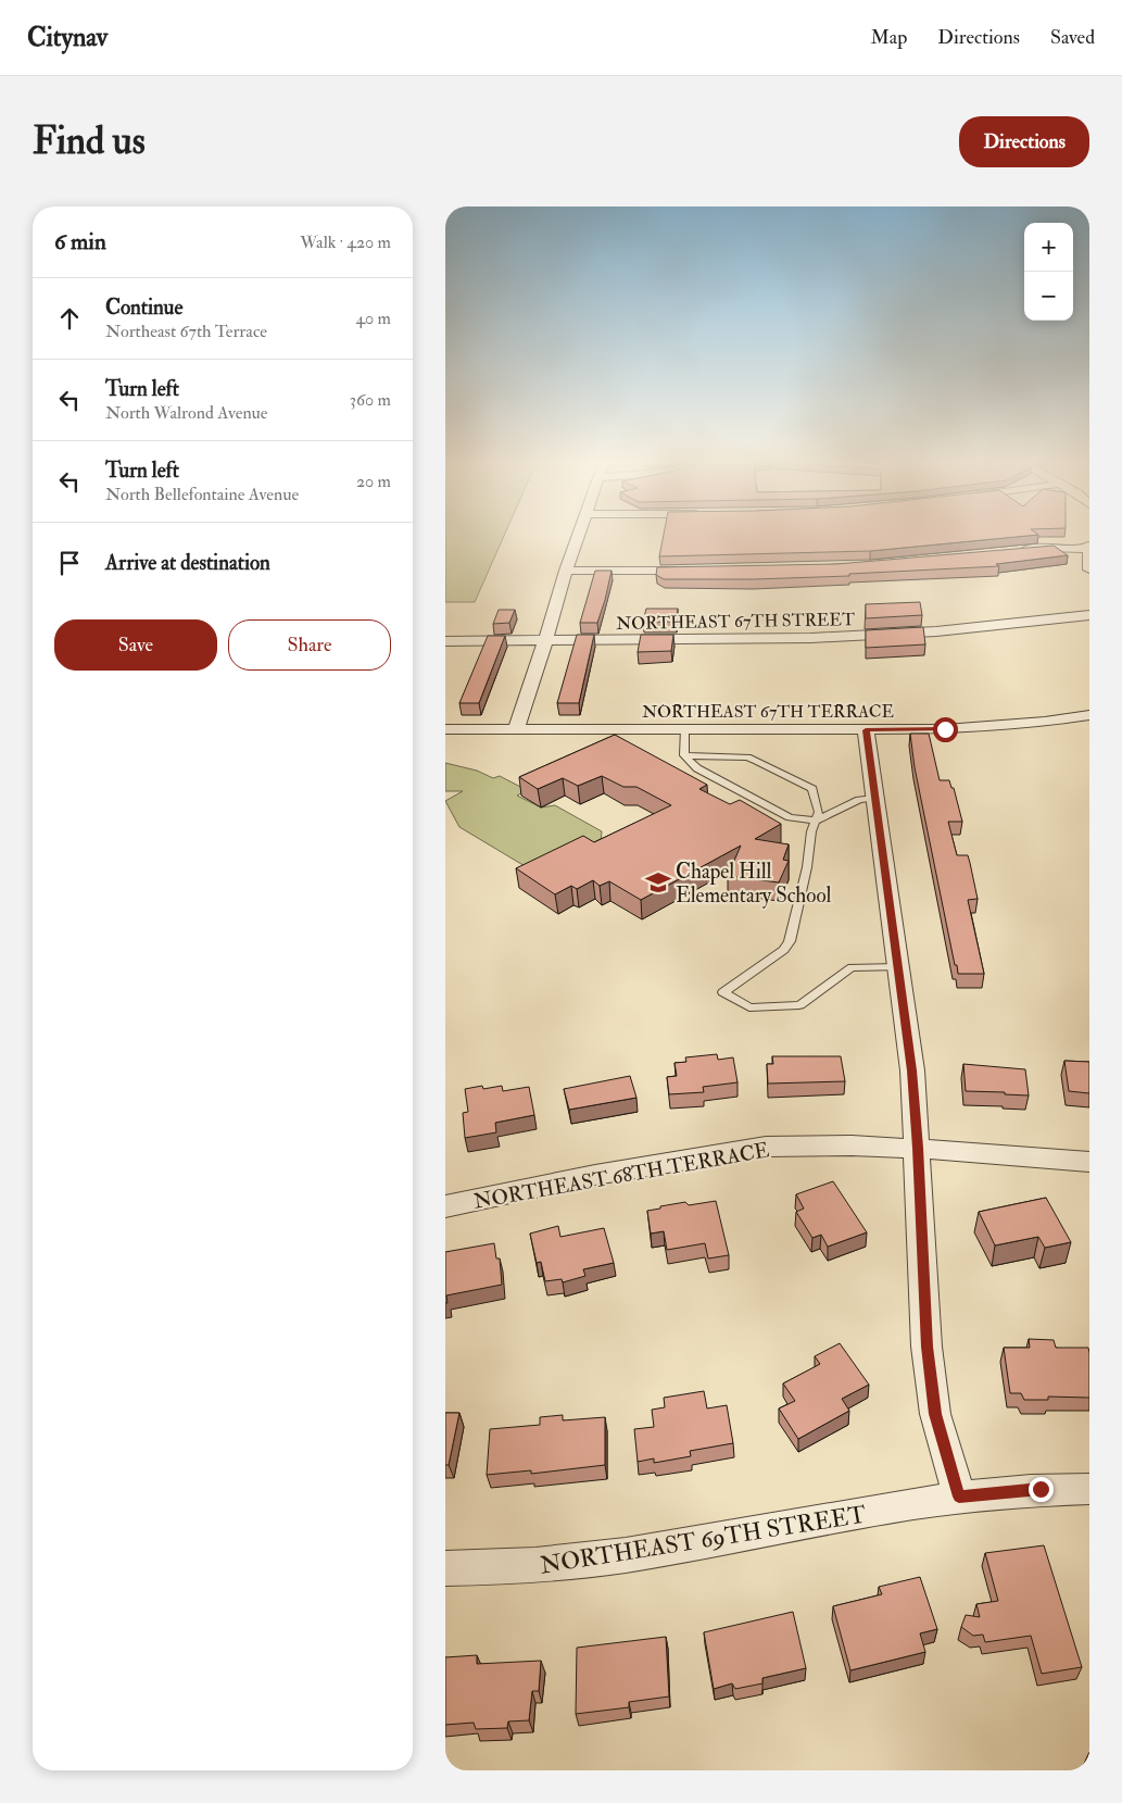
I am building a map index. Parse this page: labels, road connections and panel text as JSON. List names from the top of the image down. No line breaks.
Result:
{"streets":{"street":["NORTHEAST 67TH STREET","NORTHEAST 67TH TERRACE","NORTHEAST 68TH TERRACE","NORTHEAST 69TH STREET"]},"places":{"school or university":["Chapel Hill Elementary School"]},"page":{"header":"Citynav","nav":["Map","Directions","Saved"],"buttons":["Directions",["Save","Share"]],"title":"Find us","heading":["6 min","Walk · 420 m"],"map_buttons":["+","−"],"list":[["Continue","Northeast 67th Terrace","40 m"],["Turn left","North Walrond Avenue","360 m"],["Turn left","North Bellefontaine Avenue","20 m"],"Arrive at destination"]}}
